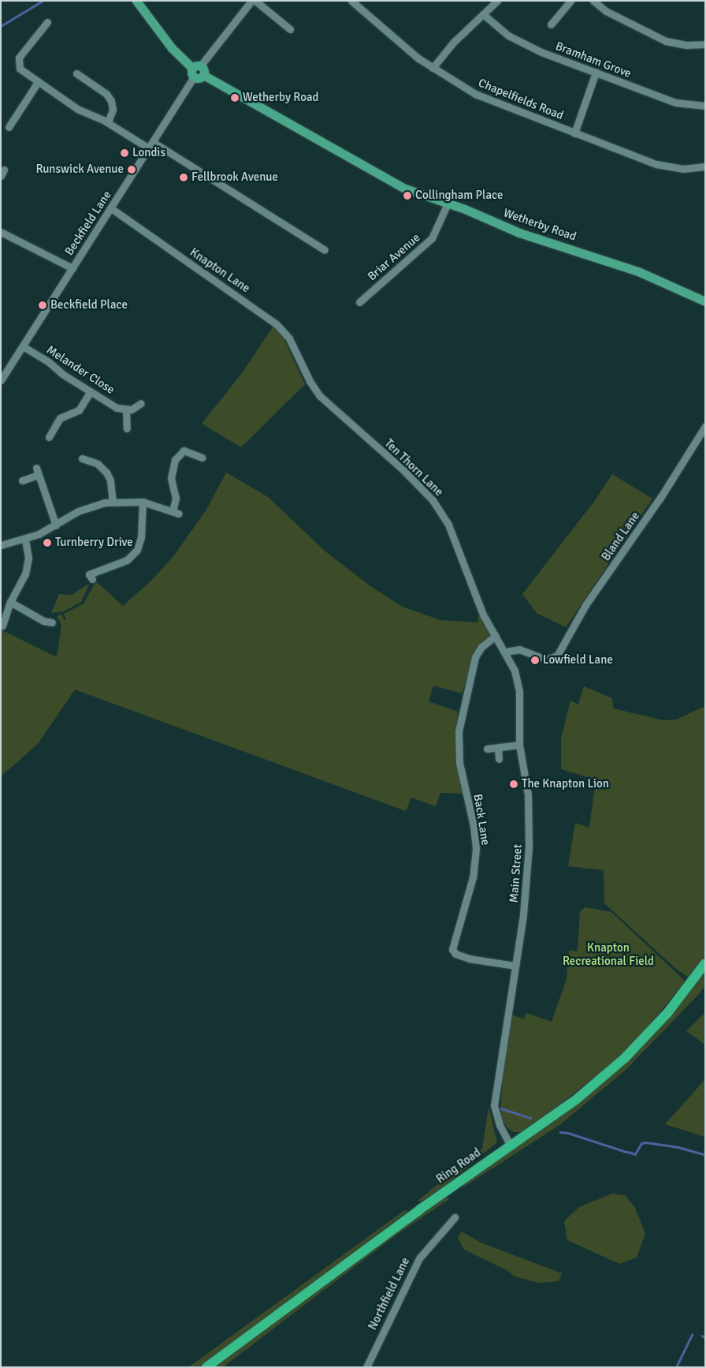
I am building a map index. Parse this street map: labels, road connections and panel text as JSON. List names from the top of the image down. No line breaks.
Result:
{"streets":{"highway":["Ring Road"],"main road":["Wetherby Road"],"street":["Bramham Grove","Chapelfields Road","Beckfield Lane","Briar Avenue","Knapton Lane","Melander Close","Ten Thorn Lane","Bland Lane","Back Lane","Main Street","Northfield Lane"]},"crossings":[["Beckfield Lane","Wetherby Road"],["Beckfield Lane","Knapton Lane"],["Beckfield Lane","Melander Close"],["Wetherby Road","Briar Avenue"],["Knapton Lane","Ten Thorn Lane"],["Ten Thorn Lane","Main Street"],["Bland Lane","Main Street"],["Back Lane","Main Street"],["Main Street","Ring Road"]],"parks":["Knapton Recreational Field"],"places":["Wetherby Road","Londis","Runswick Avenue","Fellbrook Avenue","Collingham Place","Beckfield Place","Turnberry Drive","Lowfield Lane","The Knapton Lion"]}
